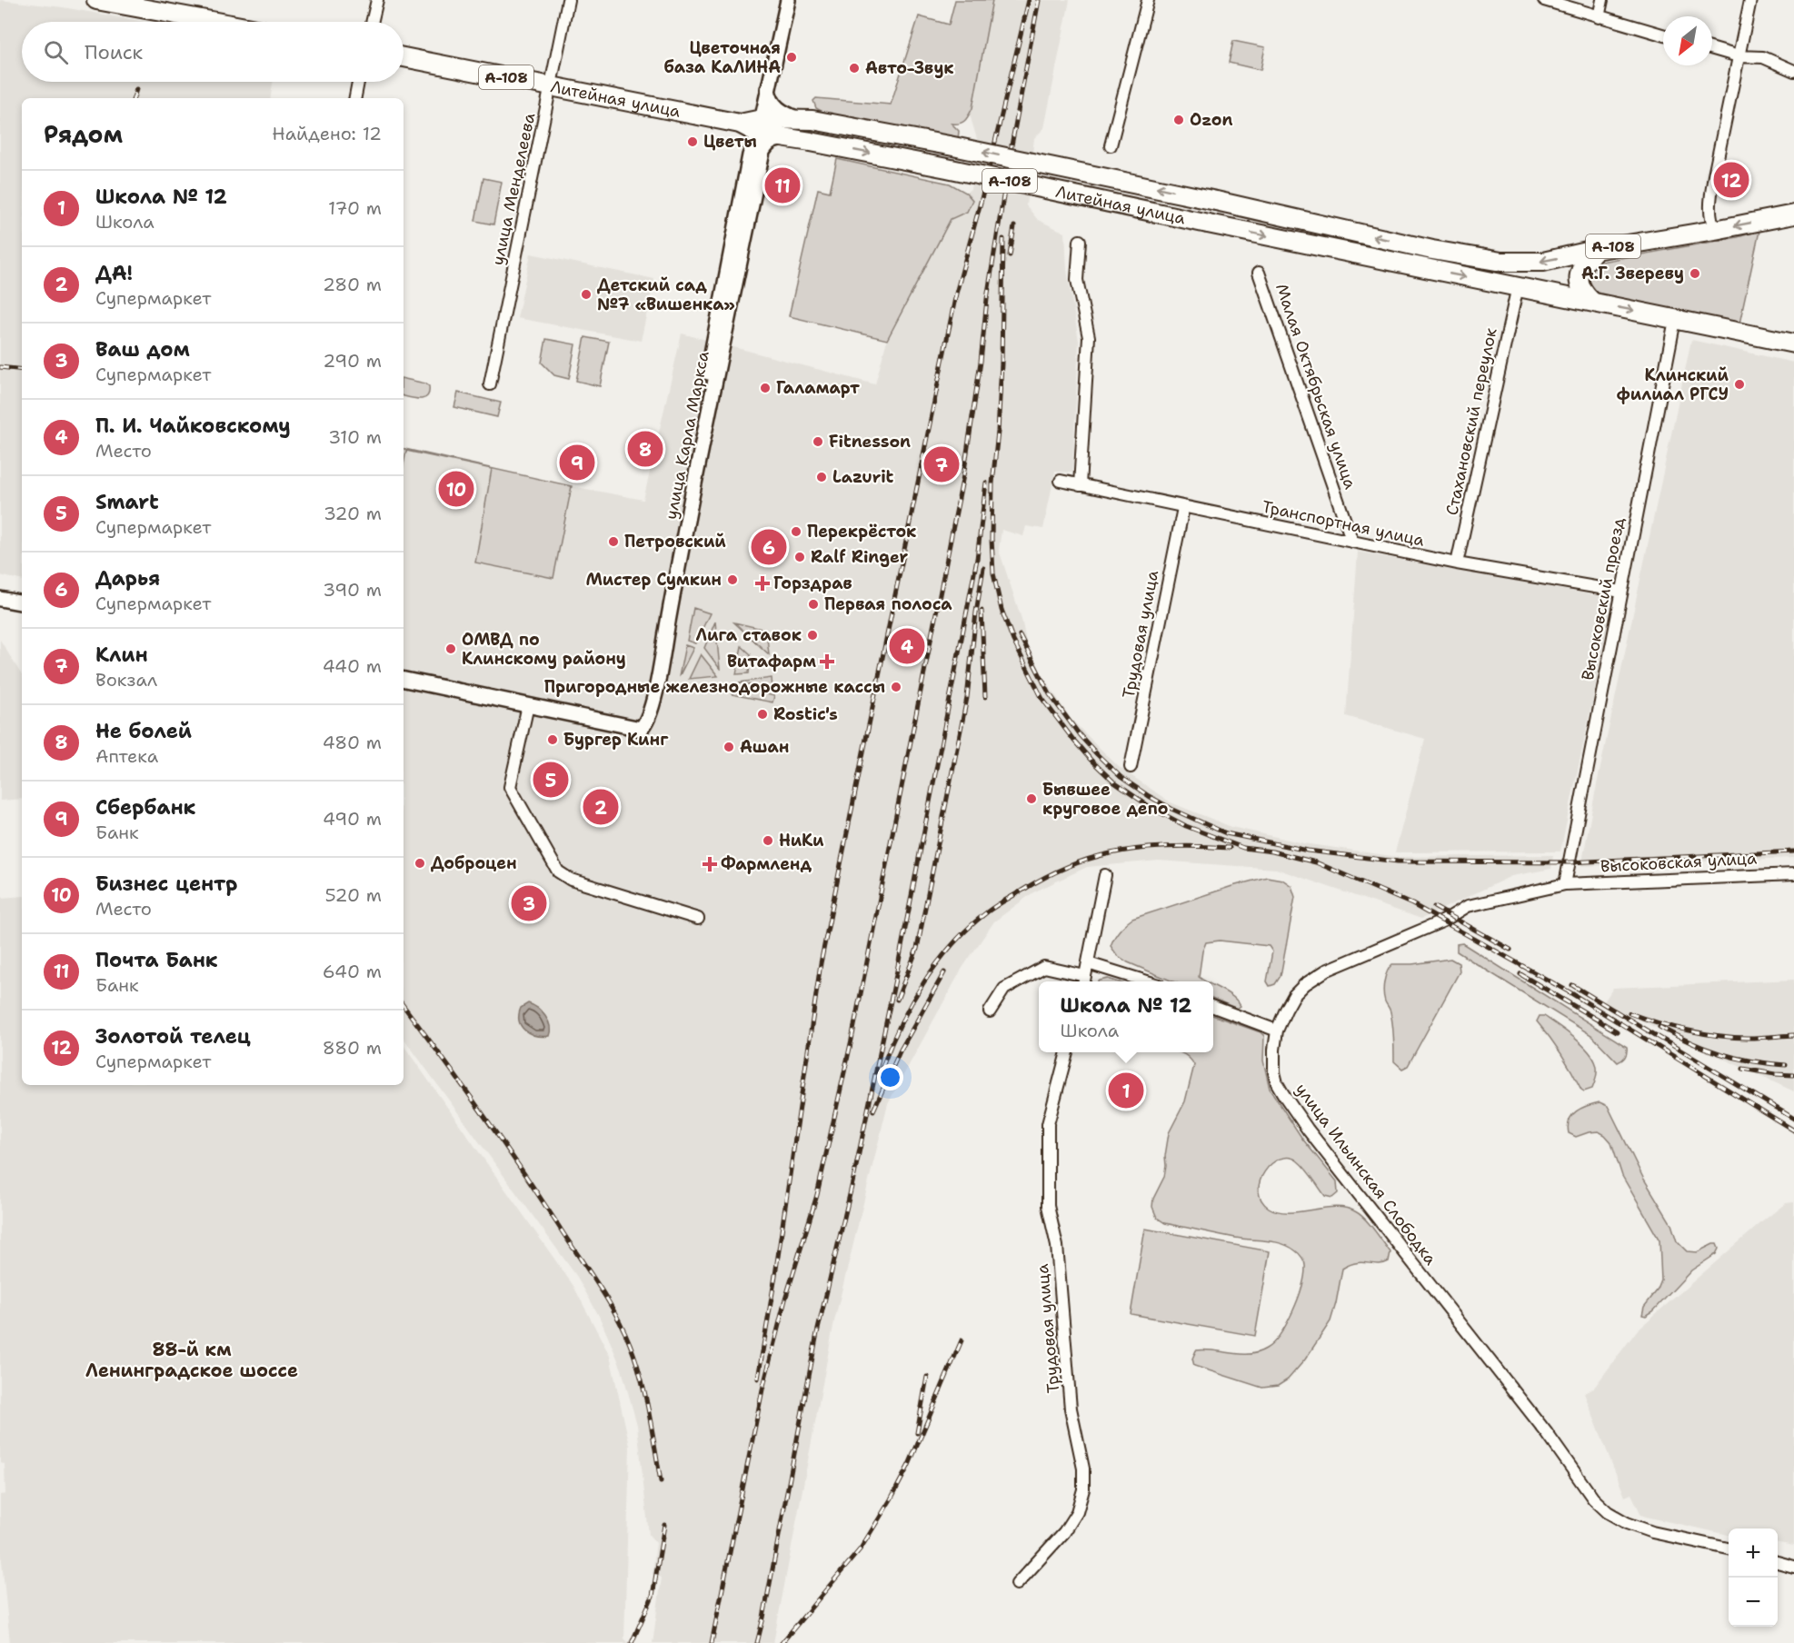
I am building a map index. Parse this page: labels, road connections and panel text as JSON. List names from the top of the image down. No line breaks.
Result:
{"streets":{"highway":["А-108","Литейная улица"],"street":["улица Менделеева","Малая Октябрьская улица","Стахановский переулок","улица Карла Маркса","Транспортная улица","Высоковский проезд","Трудовая улица","Высоковская улица","улица Ильинская Слободка"]},"crossings":[["А-108","Литейная улица"],["А-108","Стахановский переулок"],["А-108","улица Карла Маркса"],["А-108","Высоковский проезд"],["Литейная улица","улица Менделеева"],["Литейная улица","Стахановский переулок"],["Литейная улица","улица Карла Маркса"],["Малая Октябрьская улица","Транспортная улица"],["Стахановский переулок","Транспортная улица"],["Транспортная улица","Высоковский проезд"],["Транспортная улица","Трудовая улица"],["Высоковский проезд","Высоковская улица"],["Высоковская улица","улица Ильинская Слободка"]],"districts":["88-й км Ленинградское шоссе"],"places":{"other":["Цветочная база КаЛИНА","Авто-Звук","Ozon","Цветы","А.Г. Звереву","Детский сад №7 «Вишенка»","Клинский филиал РГСУ","Галамарт","Fitnesson","Lazurit","Перекрёсток","Петровский","Ralf Ringer","Мистер Сумкин","Первая полоса","Лига ставок","ОМВД по Клинскому району","Пригородные железнодорожные кассы","Rostic's","Бургер Кинг","Ашан","Бывшее круговое депо","НиКи","Доброцен"],"health":["Горздрав","Витафарм","Фармленд"]},"north":"bottom left","page":{"search":"Поиск","heading":["Рядом","Найдено: 12"],"pins":["12","11","8","9","7","10","6","4","5","2","3","1"],"list":[{"mark":"1","name":"Школа № 12","note":"Школа","value":"170 m"},{"mark":"2","name":"ДА!","note":"Супермаркет","value":"280 m"},{"mark":"3","name":"Ваш дом","note":"Супермаркет","value":"290 m"},{"mark":"4","name":"П. И. Чайковскому","note":"Место","value":"310 m"},{"mark":"5","name":"Smart","note":"Супермаркет","value":"320 m"},{"mark":"6","name":"Дарья","note":"Супермаркет","value":"390 m"},{"mark":"7","name":"Клин","note":"Вокзал","value":"440 m"},{"mark":"8","name":"Не болей","note":"Аптека","value":"480 m"},{"mark":"9","name":"Сбербанк","note":"Банк","value":"490 m"},{"mark":"10","name":"Бизнес центр","note":"Место","value":"520 m"},{"mark":"11","name":"Почта Банк","note":"Банк","value":"640 m"},{"mark":"12","name":"Золотой телец","note":"Супермаркет","value":"880 m"}],"popup":["Школа № 12","Школа"],"map_buttons":["+","−"]}}
